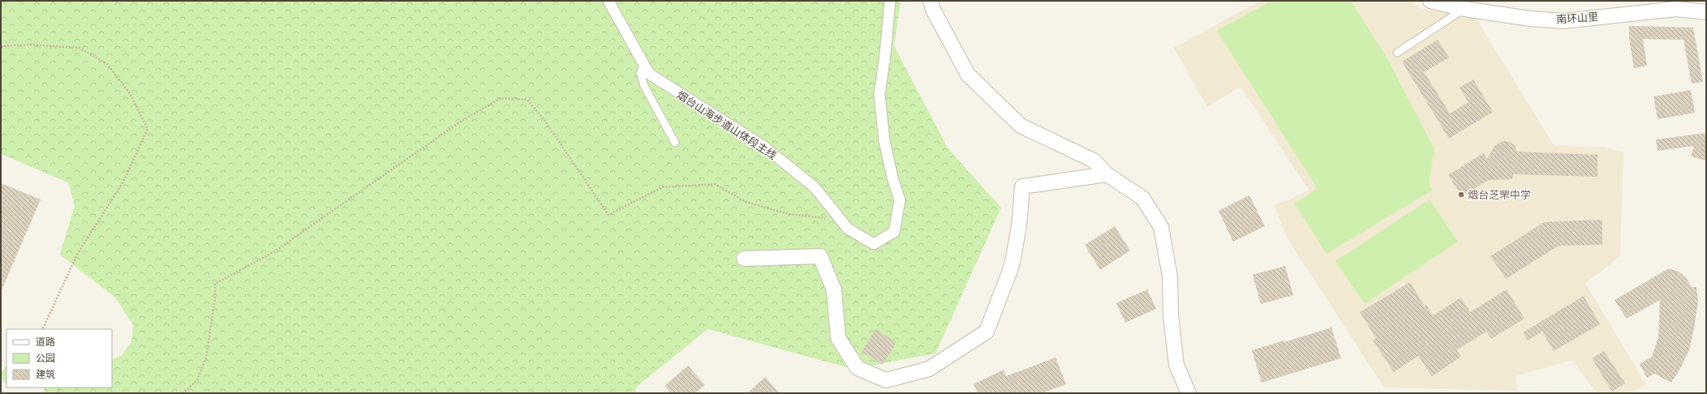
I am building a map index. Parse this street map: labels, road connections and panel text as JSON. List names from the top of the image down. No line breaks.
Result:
{"streets":{"street":["南环山里","烟台山海步道山体段主线"]},"places":["烟台芝罘中学"],"legend":["道路","公园","建筑"]}
